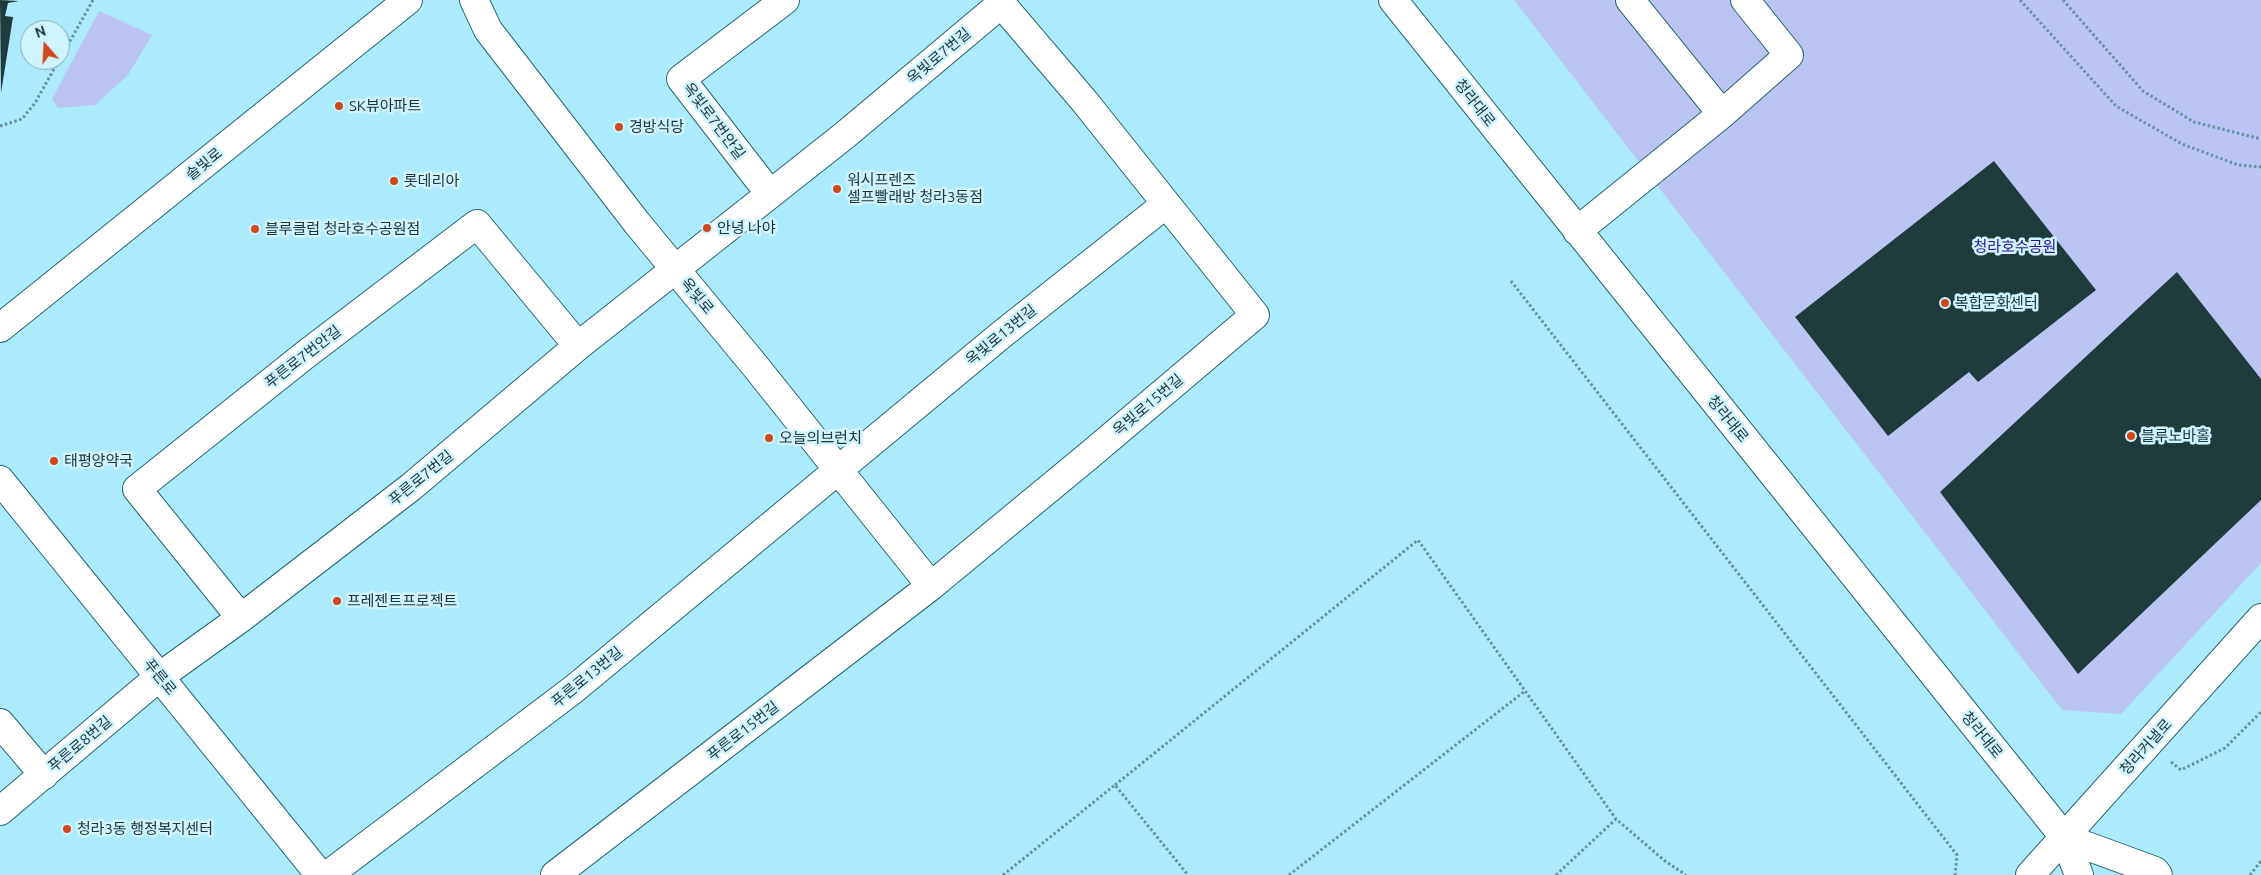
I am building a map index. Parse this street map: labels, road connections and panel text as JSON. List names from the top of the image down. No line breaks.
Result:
{"streets":{"street":["옥빛로7번길","청라대로","옥빛로7번안길","솔빛로","옥빛로","옥빛로13번길","푸른로7번안길","옥빛로15번길","푸른로7번길","푸른로","푸른로13번길","푸른로15번길","푸른로8번길","청라커낼로"]},"crossings":[["옥빛로7번길","옥빛로7번안길"],["옥빛로7번길","옥빛로"],["옥빛로7번길","옥빛로13번길"],["옥빛로7번길","옥빛로15번길"],["옥빛로7번길","푸른로7번길"],["청라대로","청라커낼로"],["옥빛로","옥빛로13번길"],["옥빛로","옥빛로15번길"],["옥빛로","푸른로7번길"],["옥빛로","푸른로13번길"],["옥빛로","푸른로15번길"],["옥빛로13번길","옥빛로15번길"],["옥빛로13번길","푸른로13번길"],["푸른로7번안길","푸른로7번길"],["옥빛로15번길","푸른로15번길"],["푸른로7번길","푸른로"],["푸른로7번길","푸른로8번길"],["푸른로","푸른로8번길"]],"parks":["청라호수공원"],"places":["SK뷰아파트","경방식당","롯데리아","워시프렌즈 셀프빨래방 청라3동점","안녕 나야","블루클럽 청라호수공원점","복합문화센터","블루노바홀","오늘의브런치","태평양약국","프레젠트프로젝트","청라3동 행정복지센터"],"north":"top"}
